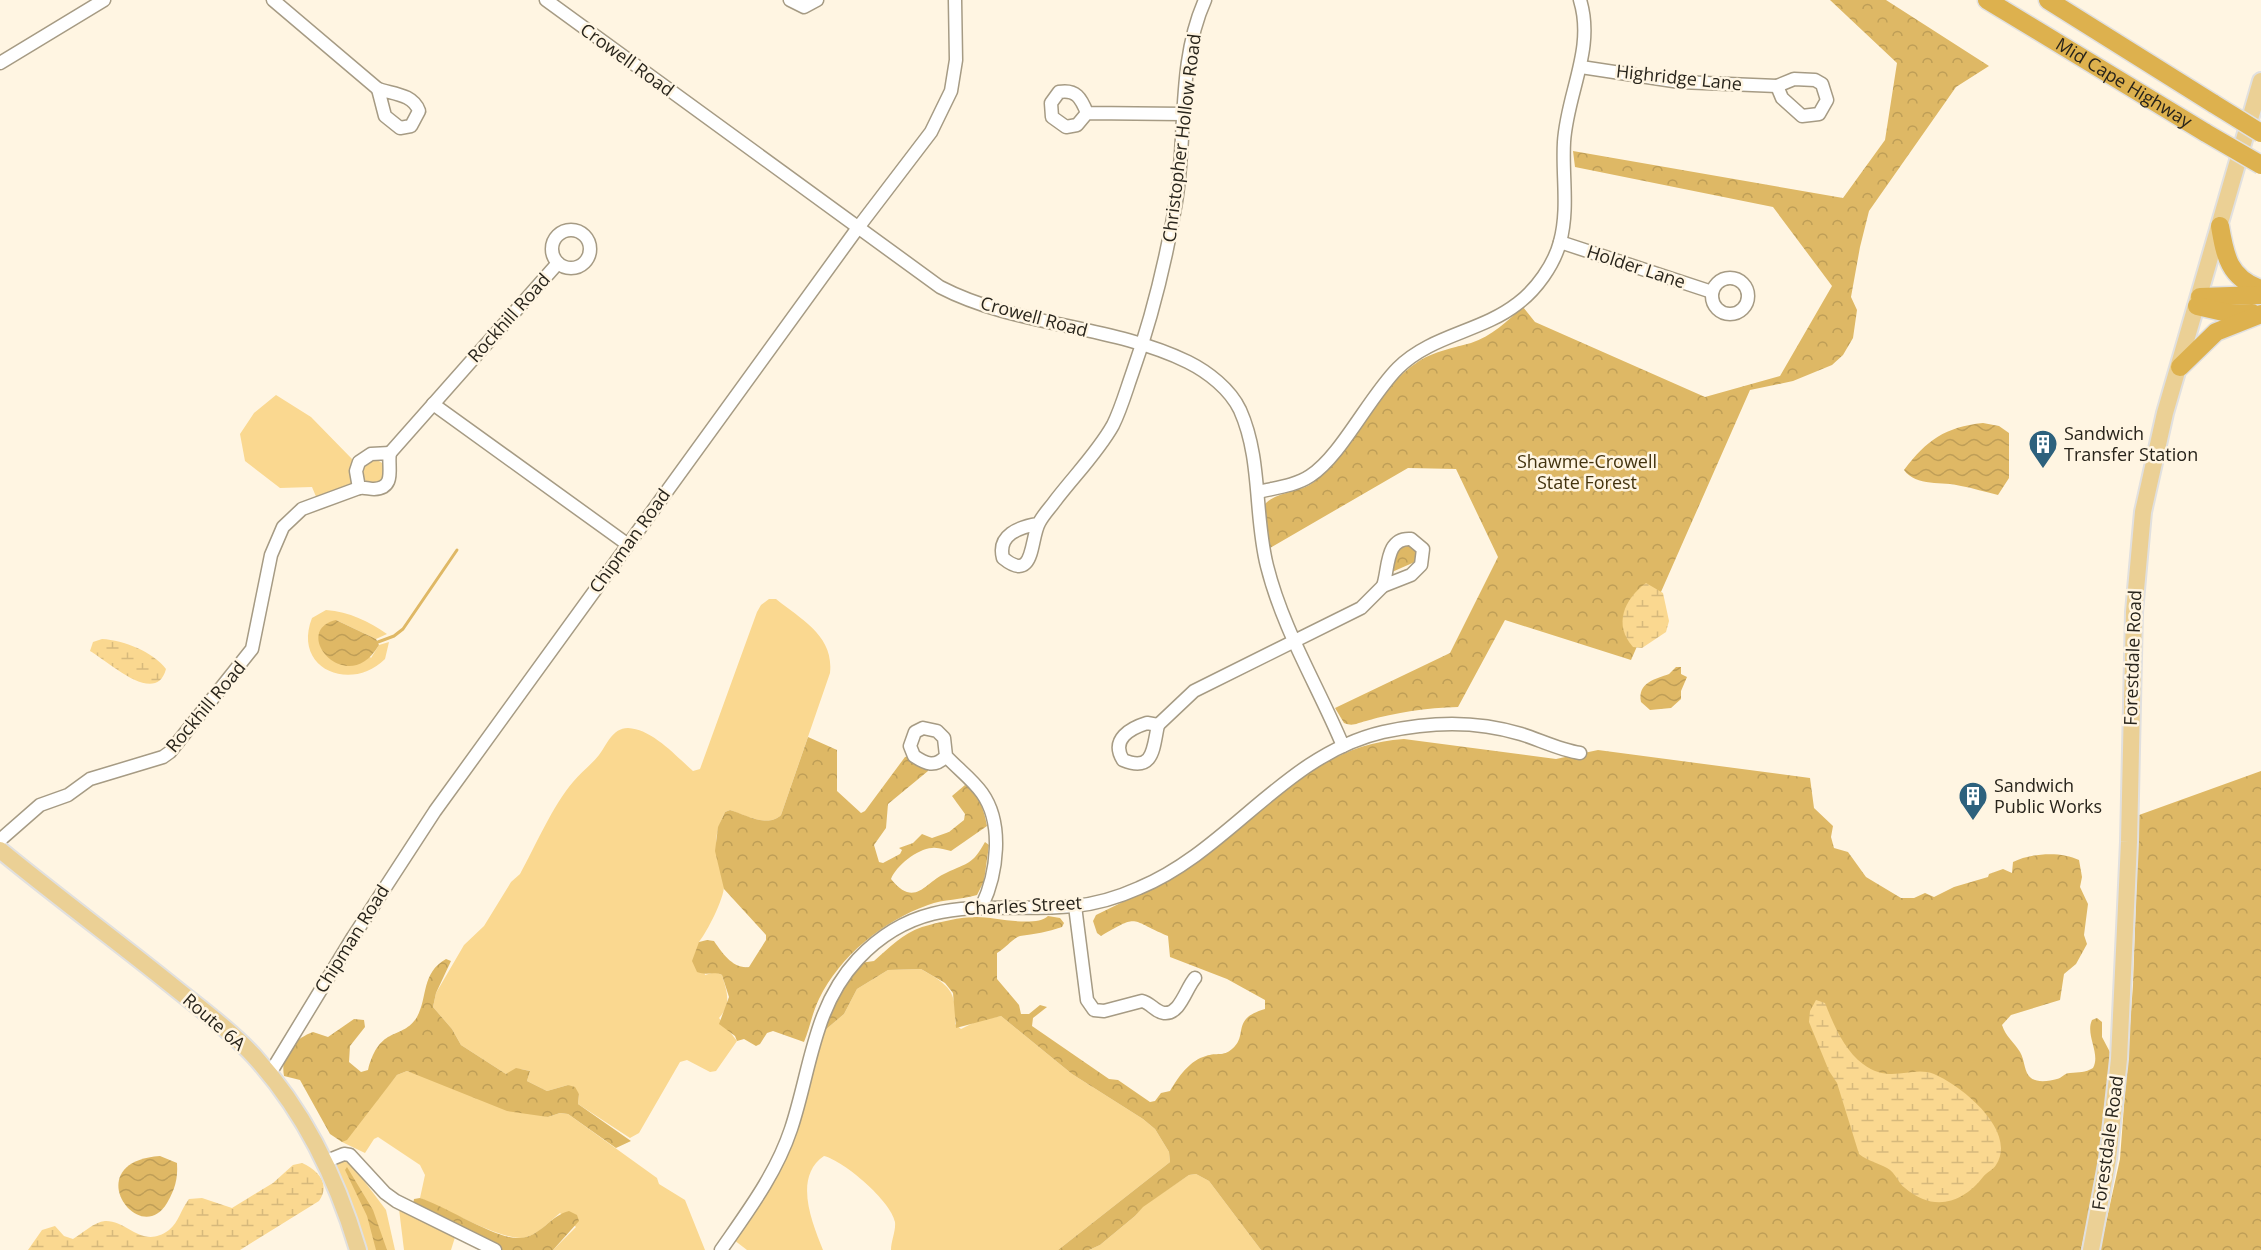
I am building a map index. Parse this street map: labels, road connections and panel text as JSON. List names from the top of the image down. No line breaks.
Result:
{"streets":{"highway":["Mid Cape Highway"],"main road":["Forestdale Road","Route 6A"],"street":["Crowell Road","Highridge Lane","Christopher Hollow Road","Holder Lane","Rockhill Road","Chipman Road","Charles Street"]},"crossings":[["Crowell Road","Christopher Hollow Road"],["Crowell Road","Chipman Road"],["Crowell Road","Charles Street"],["Chipman Road","Route 6A"]],"parks":["Shawme-Crowell State Forest"],"places":{"building":["Sandwich Transfer Station","Sandwich Public Works"]}}
